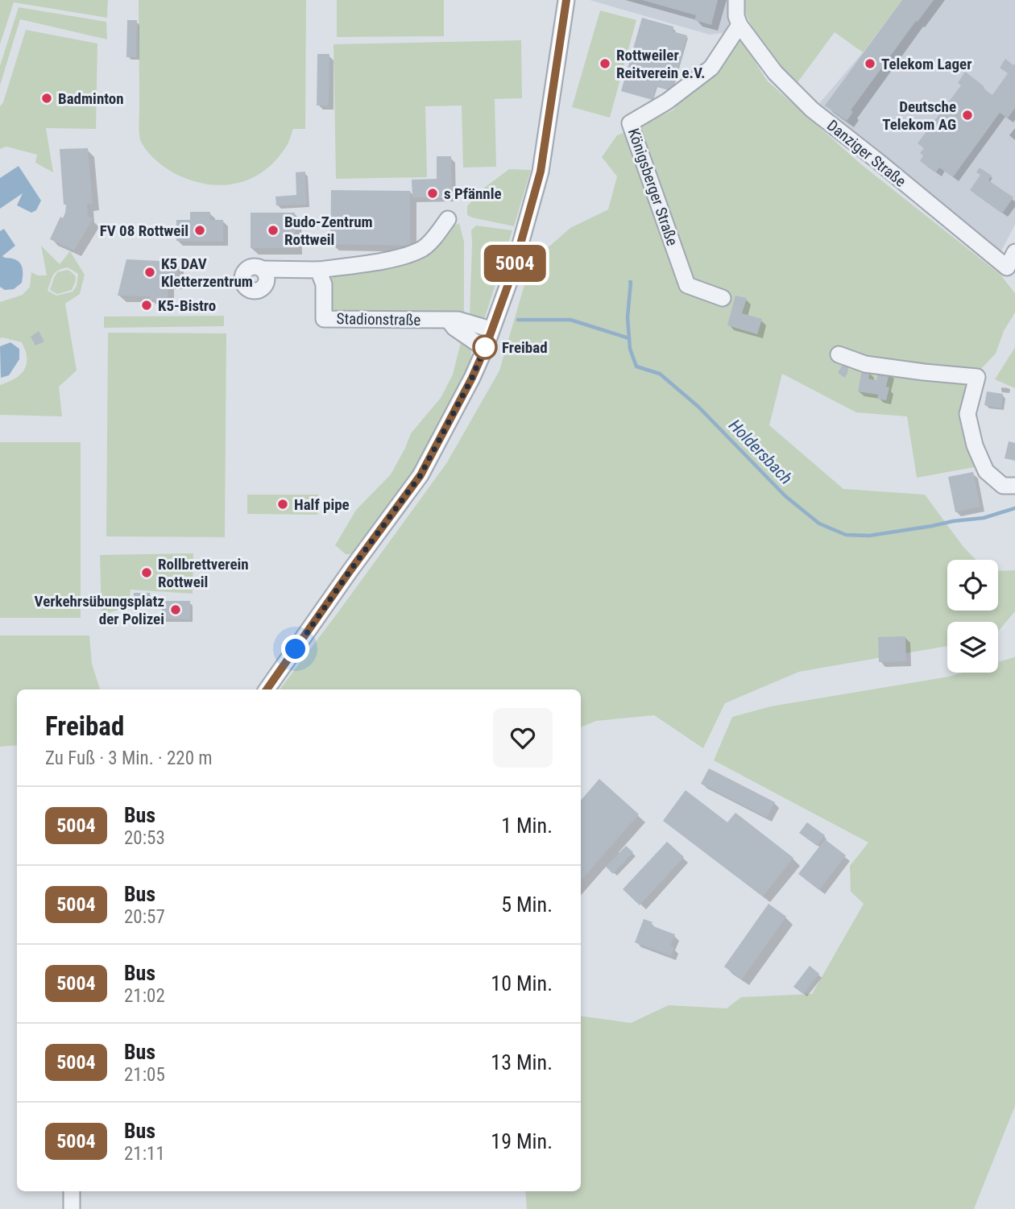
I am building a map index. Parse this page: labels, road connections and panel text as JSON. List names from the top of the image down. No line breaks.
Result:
{"streets":{"street":["Danziger Straße","Königsberger Straße","Stadionstraße"]},"crossings":[["Danziger Straße","Königsberger Straße"]],"water":["Holdersbach"],"places":["Rottweiler Reitverein e.V.","Telekom Lager","Badminton","Deutsche Telekom AG","s Pfännle","FV 08 Rottweil","Budo-Zentrum Rottweil","K5 DAV Kletterzentrum","K5-Bistro","Freibad","Half pipe","Rollbrettverein Rottweil","Verkehrsübungsplatz der Polizei"],"lines":["bus line 5004"],"page":{"on_map":"5004","heading":["Freibad","Zu Fuß · 3 Min. · 220 m"],"list":[{"mark":"5004","name":"Bus","note":"20:53","value":"1 Min."},{"mark":"5004","name":"Bus","note":"20:57","value":"5 Min."},{"mark":"5004","name":"Bus","note":"21:02","value":"10 Min."},{"mark":"5004","name":"Bus","note":"21:05","value":"13 Min."},{"mark":"5004","name":"Bus","note":"21:11","value":"19 Min."}]}}
